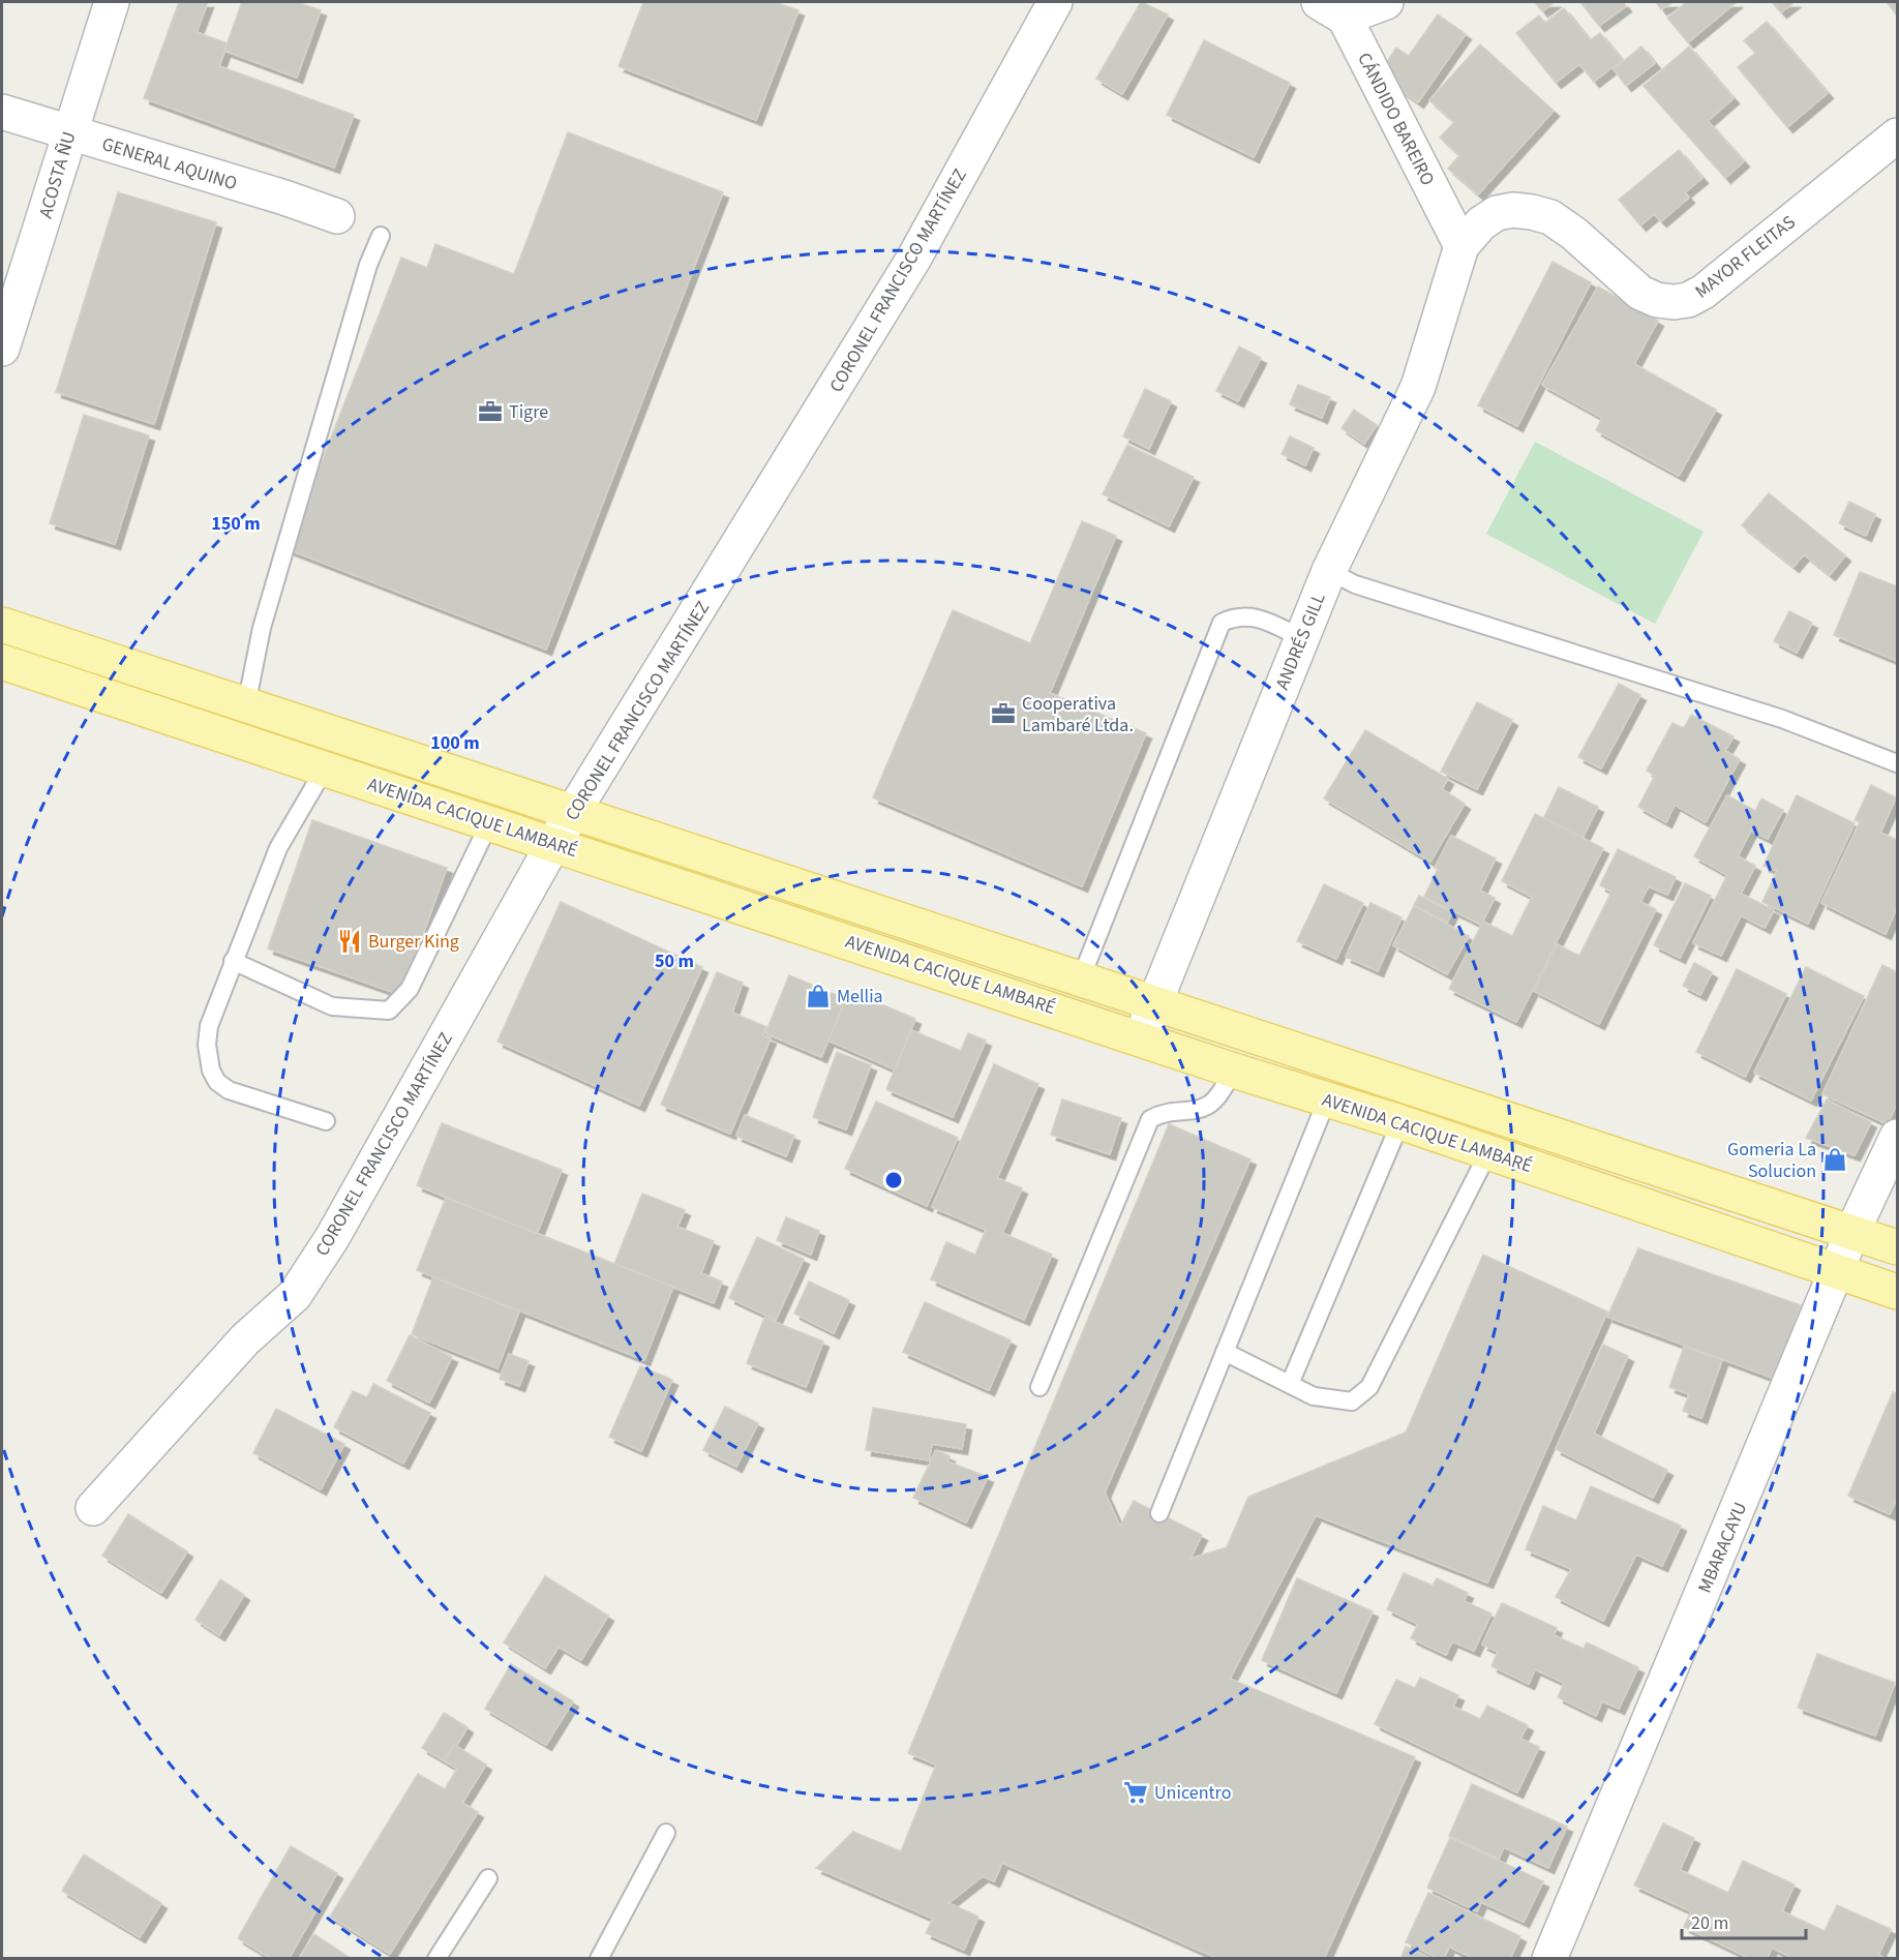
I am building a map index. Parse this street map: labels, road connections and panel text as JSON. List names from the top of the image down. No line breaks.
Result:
{"streets":{"main road":["AVENIDA CACIQUE LAMBARÉ"],"street":["CÁNDIDO BAREIRO","GENERAL AQUINO","ACOSTA ÑU","MAYOR FLEITAS","CORONEL FRANCISCO MARTÍNEZ","ANDRÉS GILL","MBARACAYU"]},"crossings":[["CÁNDIDO BAREIRO","MAYOR FLEITAS"],["CÁNDIDO BAREIRO","ANDRÉS GILL"],["GENERAL AQUINO","ACOSTA ÑU"],["MAYOR FLEITAS","ANDRÉS GILL"],["CORONEL FRANCISCO MARTÍNEZ","AVENIDA CACIQUE LAMBARÉ"],["ANDRÉS GILL","AVENIDA CACIQUE LAMBARÉ"],["AVENIDA CACIQUE LAMBARÉ","MBARACAYU"]],"places":{"office":["Tigre","Cooperativa Lambaré Ltda."],"restaurant":["Burger King"],"shop":["Mellia","Gomeria La Solucion"],"supermarket":["Unicentro"]},"scale_bar":"20 m","rings":["150 m","100 m","50 m"]}
